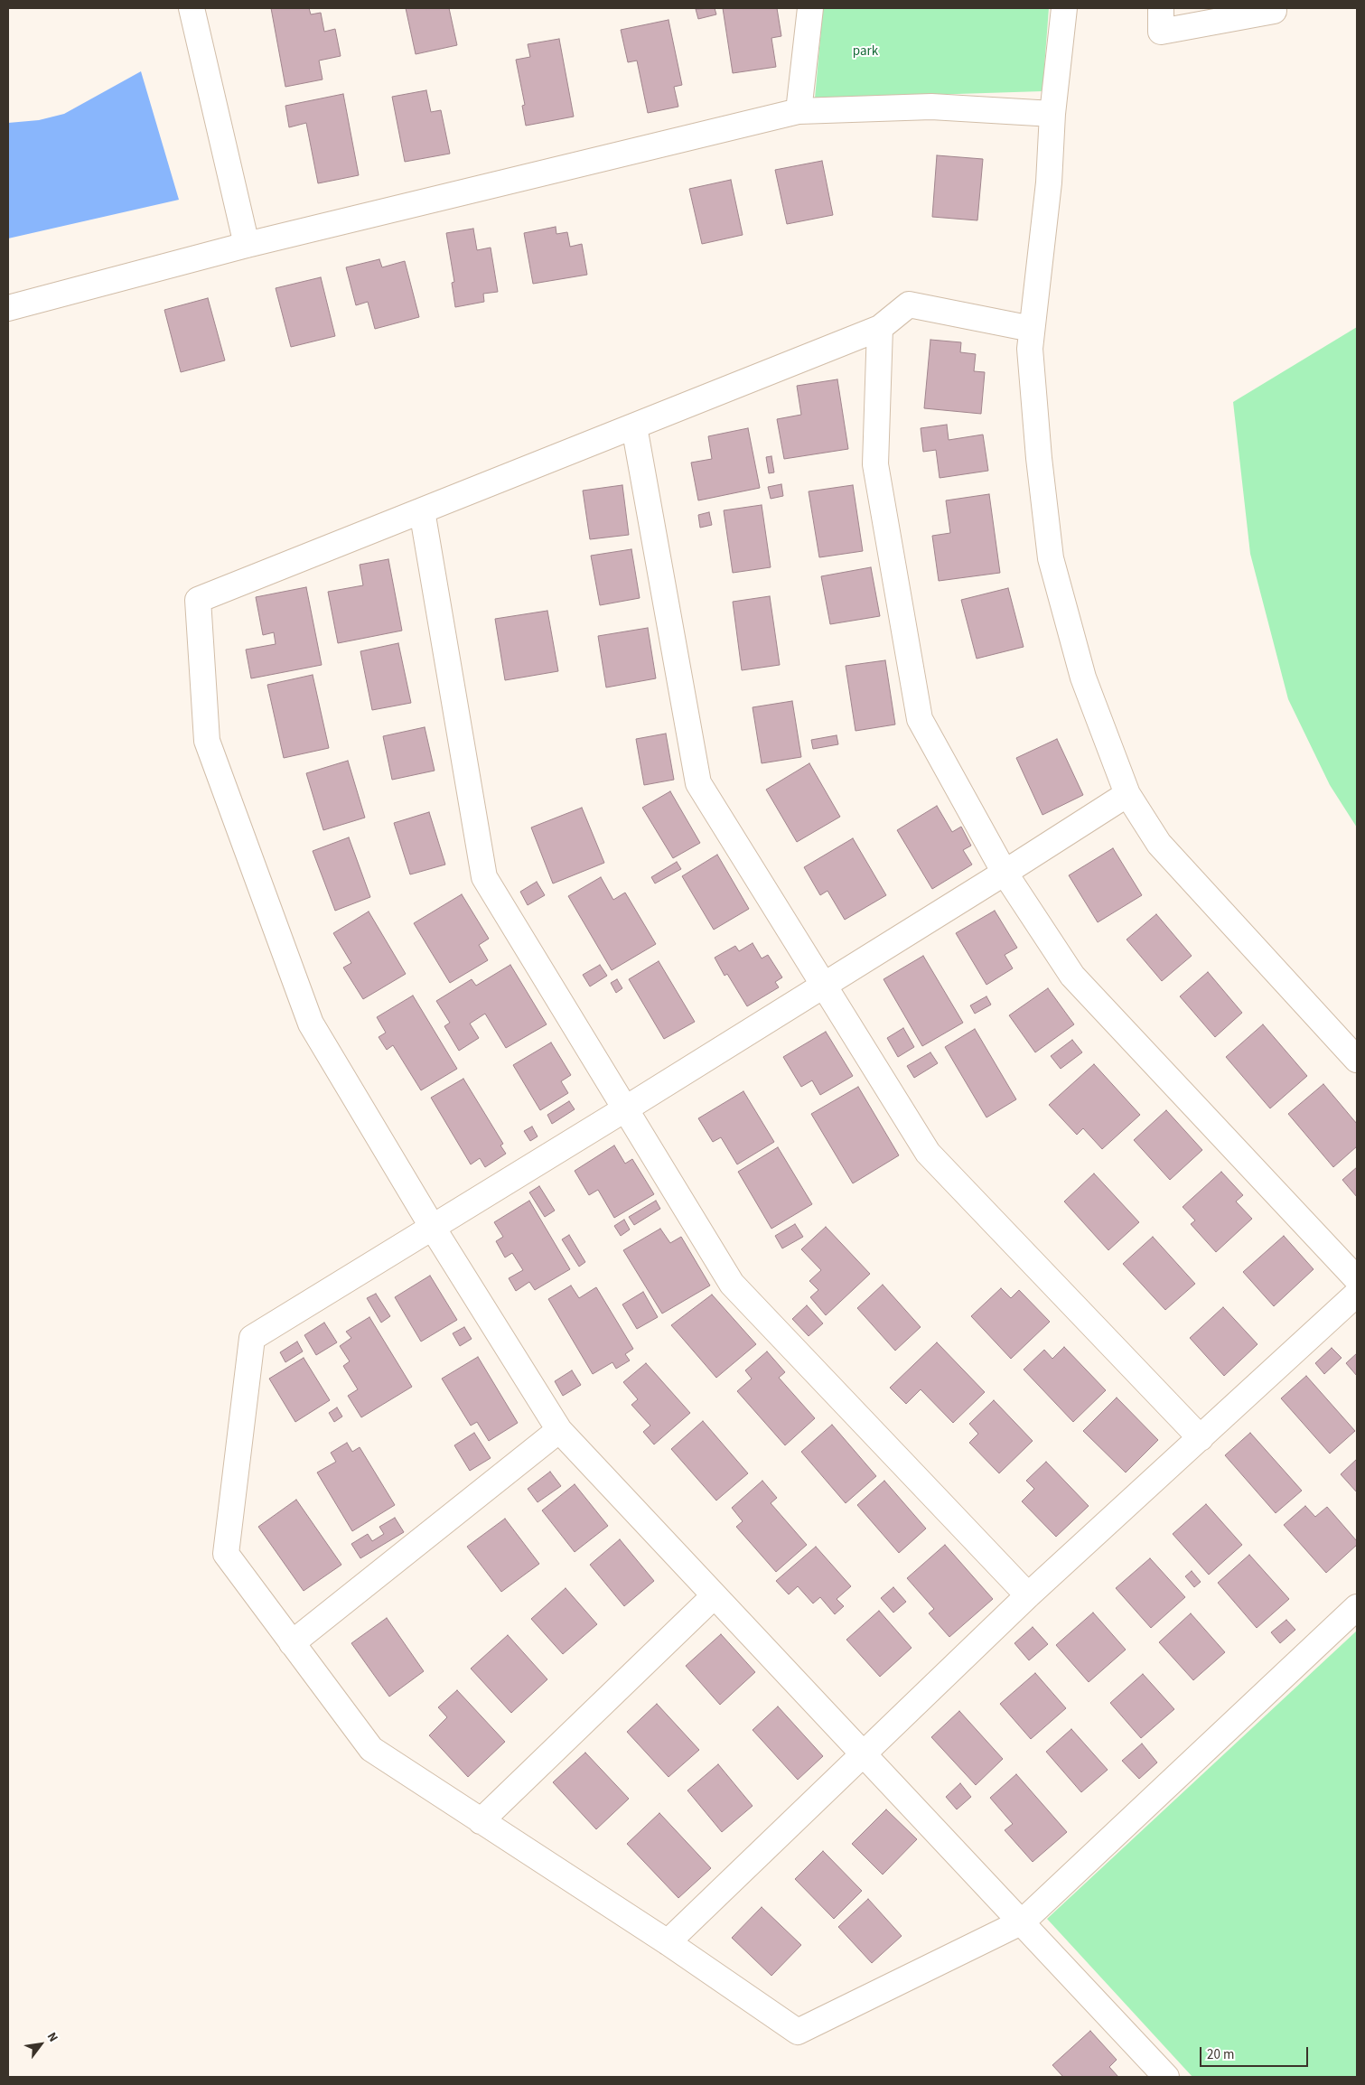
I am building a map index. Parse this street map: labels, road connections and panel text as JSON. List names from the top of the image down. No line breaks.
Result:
{"parks":["park"],"scale_bar":"20 m","north":"top right"}
